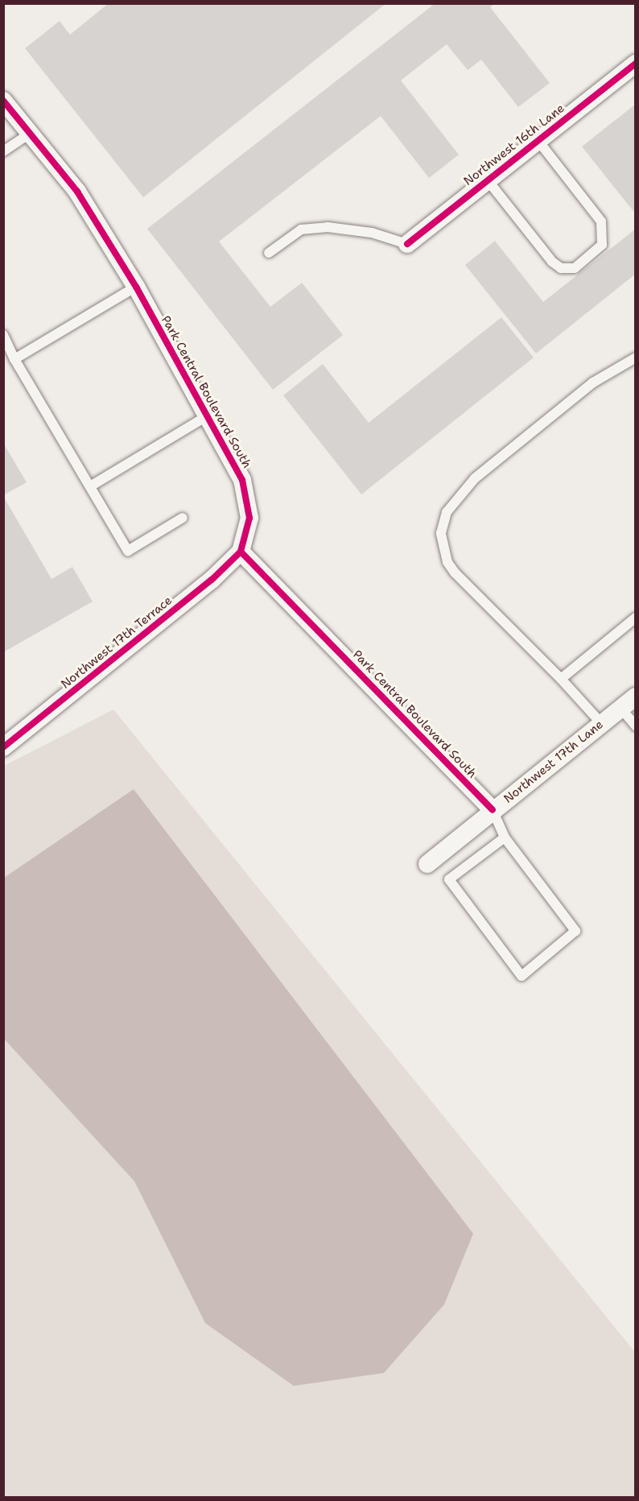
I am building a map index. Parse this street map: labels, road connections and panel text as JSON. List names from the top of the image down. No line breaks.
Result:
{"streets":{"street":["Northwest 16th Lane","Park Central Boulevard South","Northwest 17th Terrace","Northwest 17th Lane"]},"crossings":[["Park Central Boulevard South","Northwest 17th Terrace"],["Park Central Boulevard South","Northwest 17th Lane"]]}
